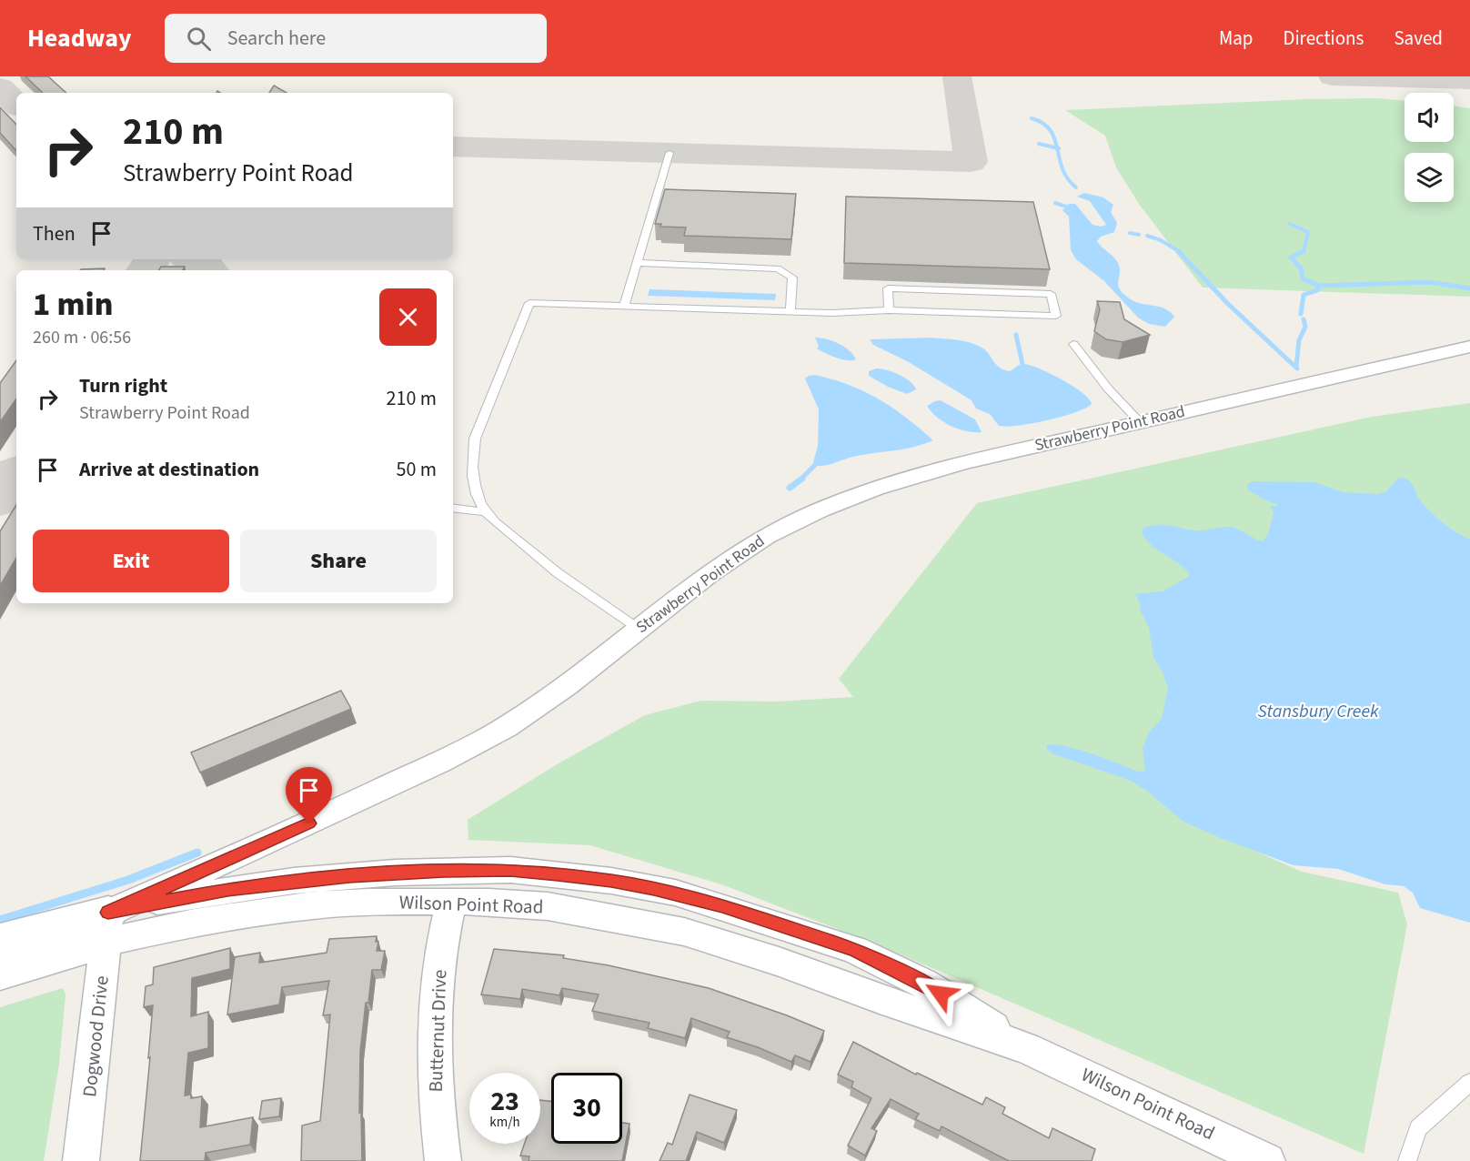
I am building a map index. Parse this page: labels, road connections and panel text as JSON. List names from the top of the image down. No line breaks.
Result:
{"streets":{"street":["Strawberry Point Road","Wilson Point Road","Butternut Drive","Dogwood Drive"]},"crossings":[["Strawberry Point Road","Wilson Point Road"],["Strawberry Point Road","Dogwood Drive"],["Wilson Point Road","Butternut Drive"],["Wilson Point Road","Dogwood Drive"]],"water":["Stansbury Creek"],"page":{"header":"Headway","search":"Search here","nav":["Map","Directions","Saved"],"turn":["210 m","Strawberry Point Road"],"then":"Then","heading":["1 min","260 m · 06:56"],"list":[{"name":"Turn right","note":"Strawberry Point Road","value":"210 m"},{"name":"Arrive at destination","value":"50 m"}],"buttons":["Exit","Share"],"speed":"23 km/h","limit":"30"}}
